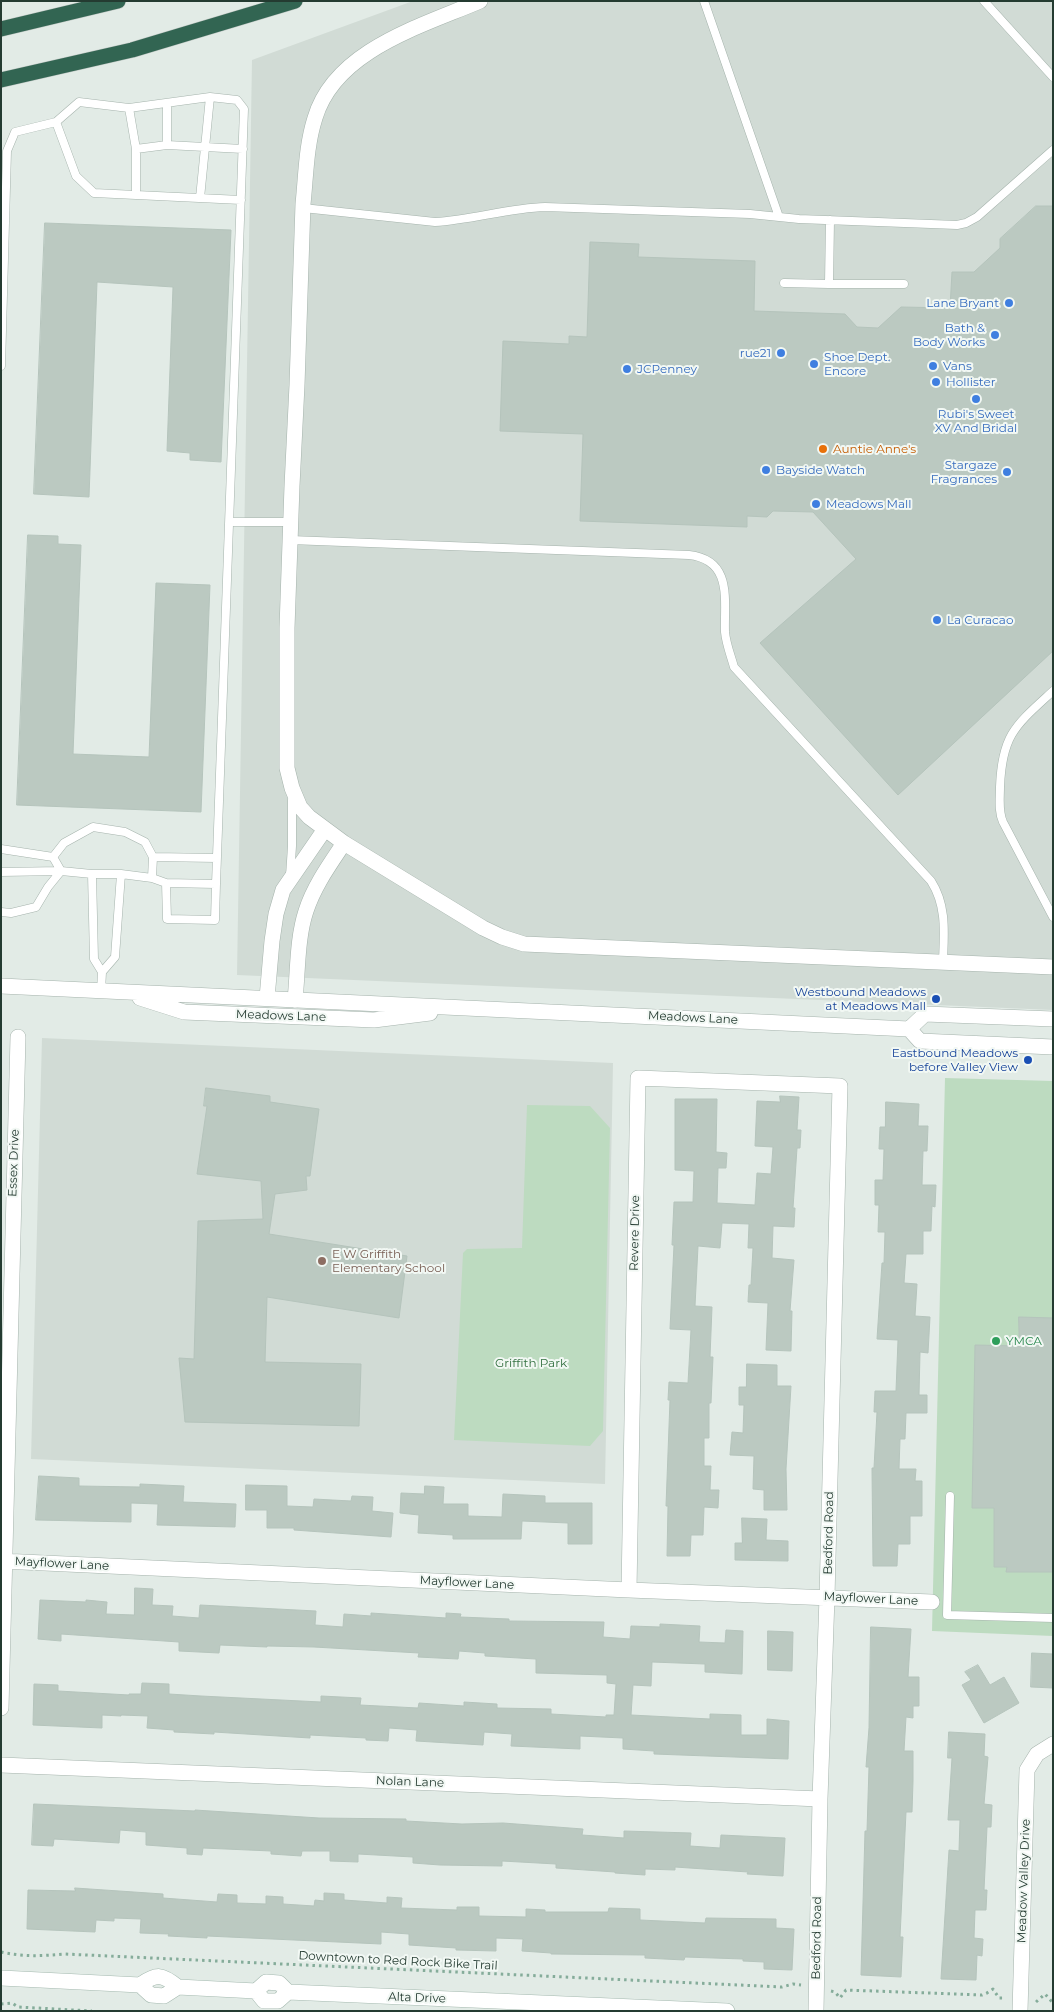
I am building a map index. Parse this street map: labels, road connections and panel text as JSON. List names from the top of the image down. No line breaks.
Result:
{"streets":{"street":["Meadows Lane","Essex Drive","Revere Drive","Bedford Road","Mayflower Lane","Nolan Lane","Meadow Valley Drive","Alta Drive"],"path":["Downtown to Red Rock Bike Trail"]},"crossings":[["Essex Drive","Mayflower Lane"],["Revere Drive","Bedford Road"],["Revere Drive","Mayflower Lane"],["Bedford Road","Mayflower Lane"],["Bedford Road","Nolan Lane"]],"parks":["Griffith Park"],"places":["Lane Bryant","Bath & Body Works","rue21","Shoe Dept. Encore","Vans","JCPenney","Hollister","Rubi's Sweet XV And Bridal","Auntie Anne's","Bayside Watch","Stargaze Fragrances","Meadows Mall","La Curacao","Westbound Meadows at Meadows Mall","Eastbound Meadows before Valley View","E W Griffith Elementary School","YMCA"]}
